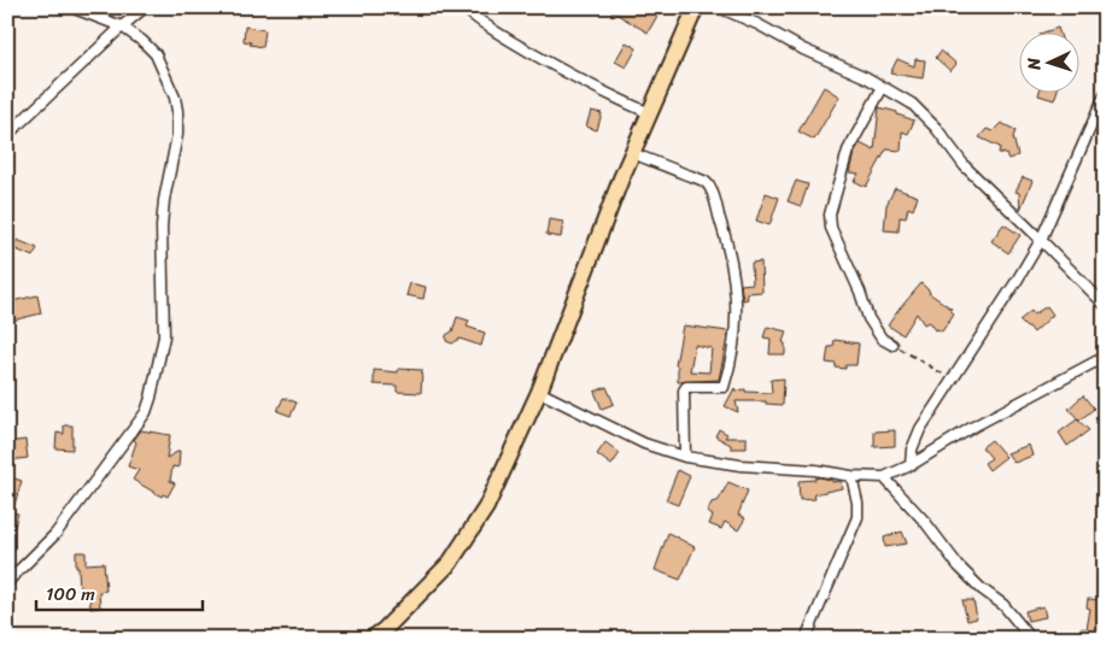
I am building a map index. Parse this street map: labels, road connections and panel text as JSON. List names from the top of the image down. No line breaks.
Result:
{"scale_bar":"100 m","north":"left"}
